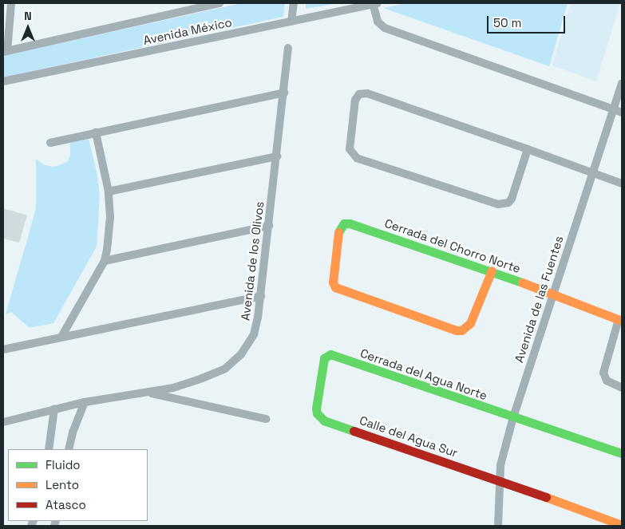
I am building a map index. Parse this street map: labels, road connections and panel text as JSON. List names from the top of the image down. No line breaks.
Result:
{"streets":{"street":["Avenida México","Cerrada del Chorro Norte","Avenida de los Olivos","Avenida de las Fuentes","Cerrada del Agua Norte","Calle del Agua Sur"]},"crossings":[["Cerrada del Chorro Norte","Avenida de las Fuentes"],["Avenida de las Fuentes","Cerrada del Agua Norte"],["Avenida de las Fuentes","Calle del Agua Sur"],["Cerrada del Agua Norte","Calle del Agua Sur"]],"legend":["Fluido","Lento","Atasco"],"scale_bar":"50 m","north":"top"}
